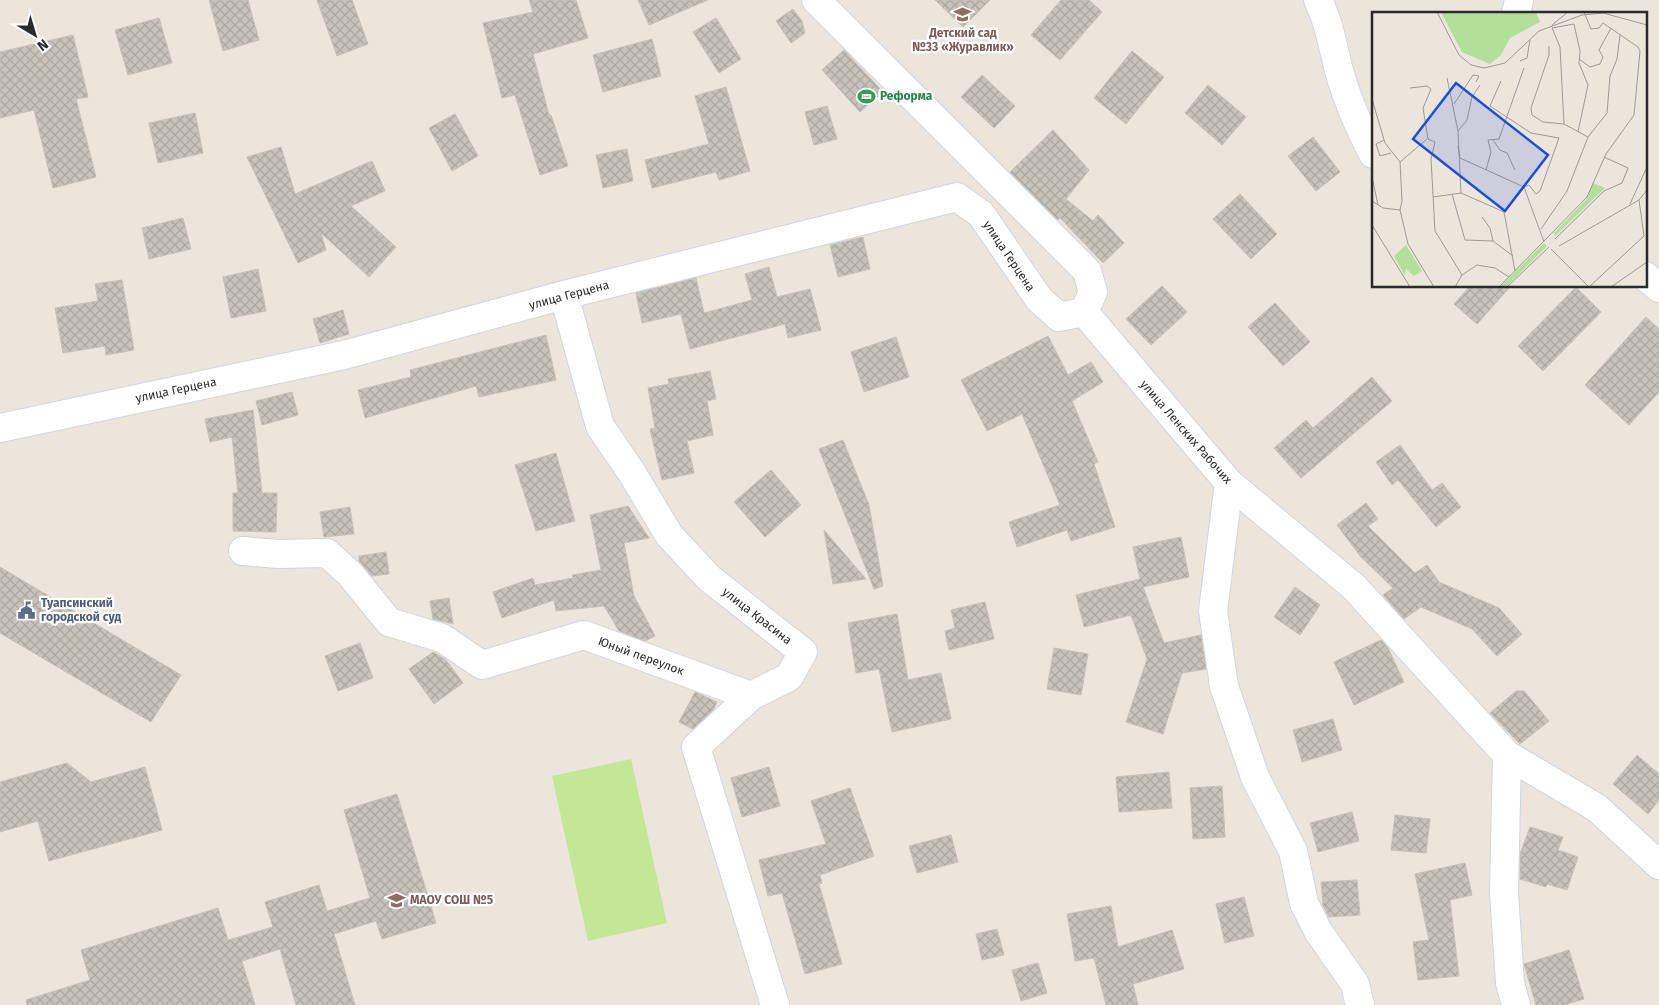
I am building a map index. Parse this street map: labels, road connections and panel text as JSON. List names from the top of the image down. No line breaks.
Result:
{"streets":{"street":["улица Герцена","улица Ленских Рабочих","улица Красина","Юный переулок"]},"crossings":[["улица Герцена","улица Ленских Рабочих"],["улица Герцена","улица Красина"],["улица Красина","Юный переулок"]],"places":{"school or university":["Детский сад №33 «Журавлик»","МАОУ СОШ №5"],"sports":["Реформа"],"public building":["Туапсинский городской суд"]},"north":"bottom right"}
